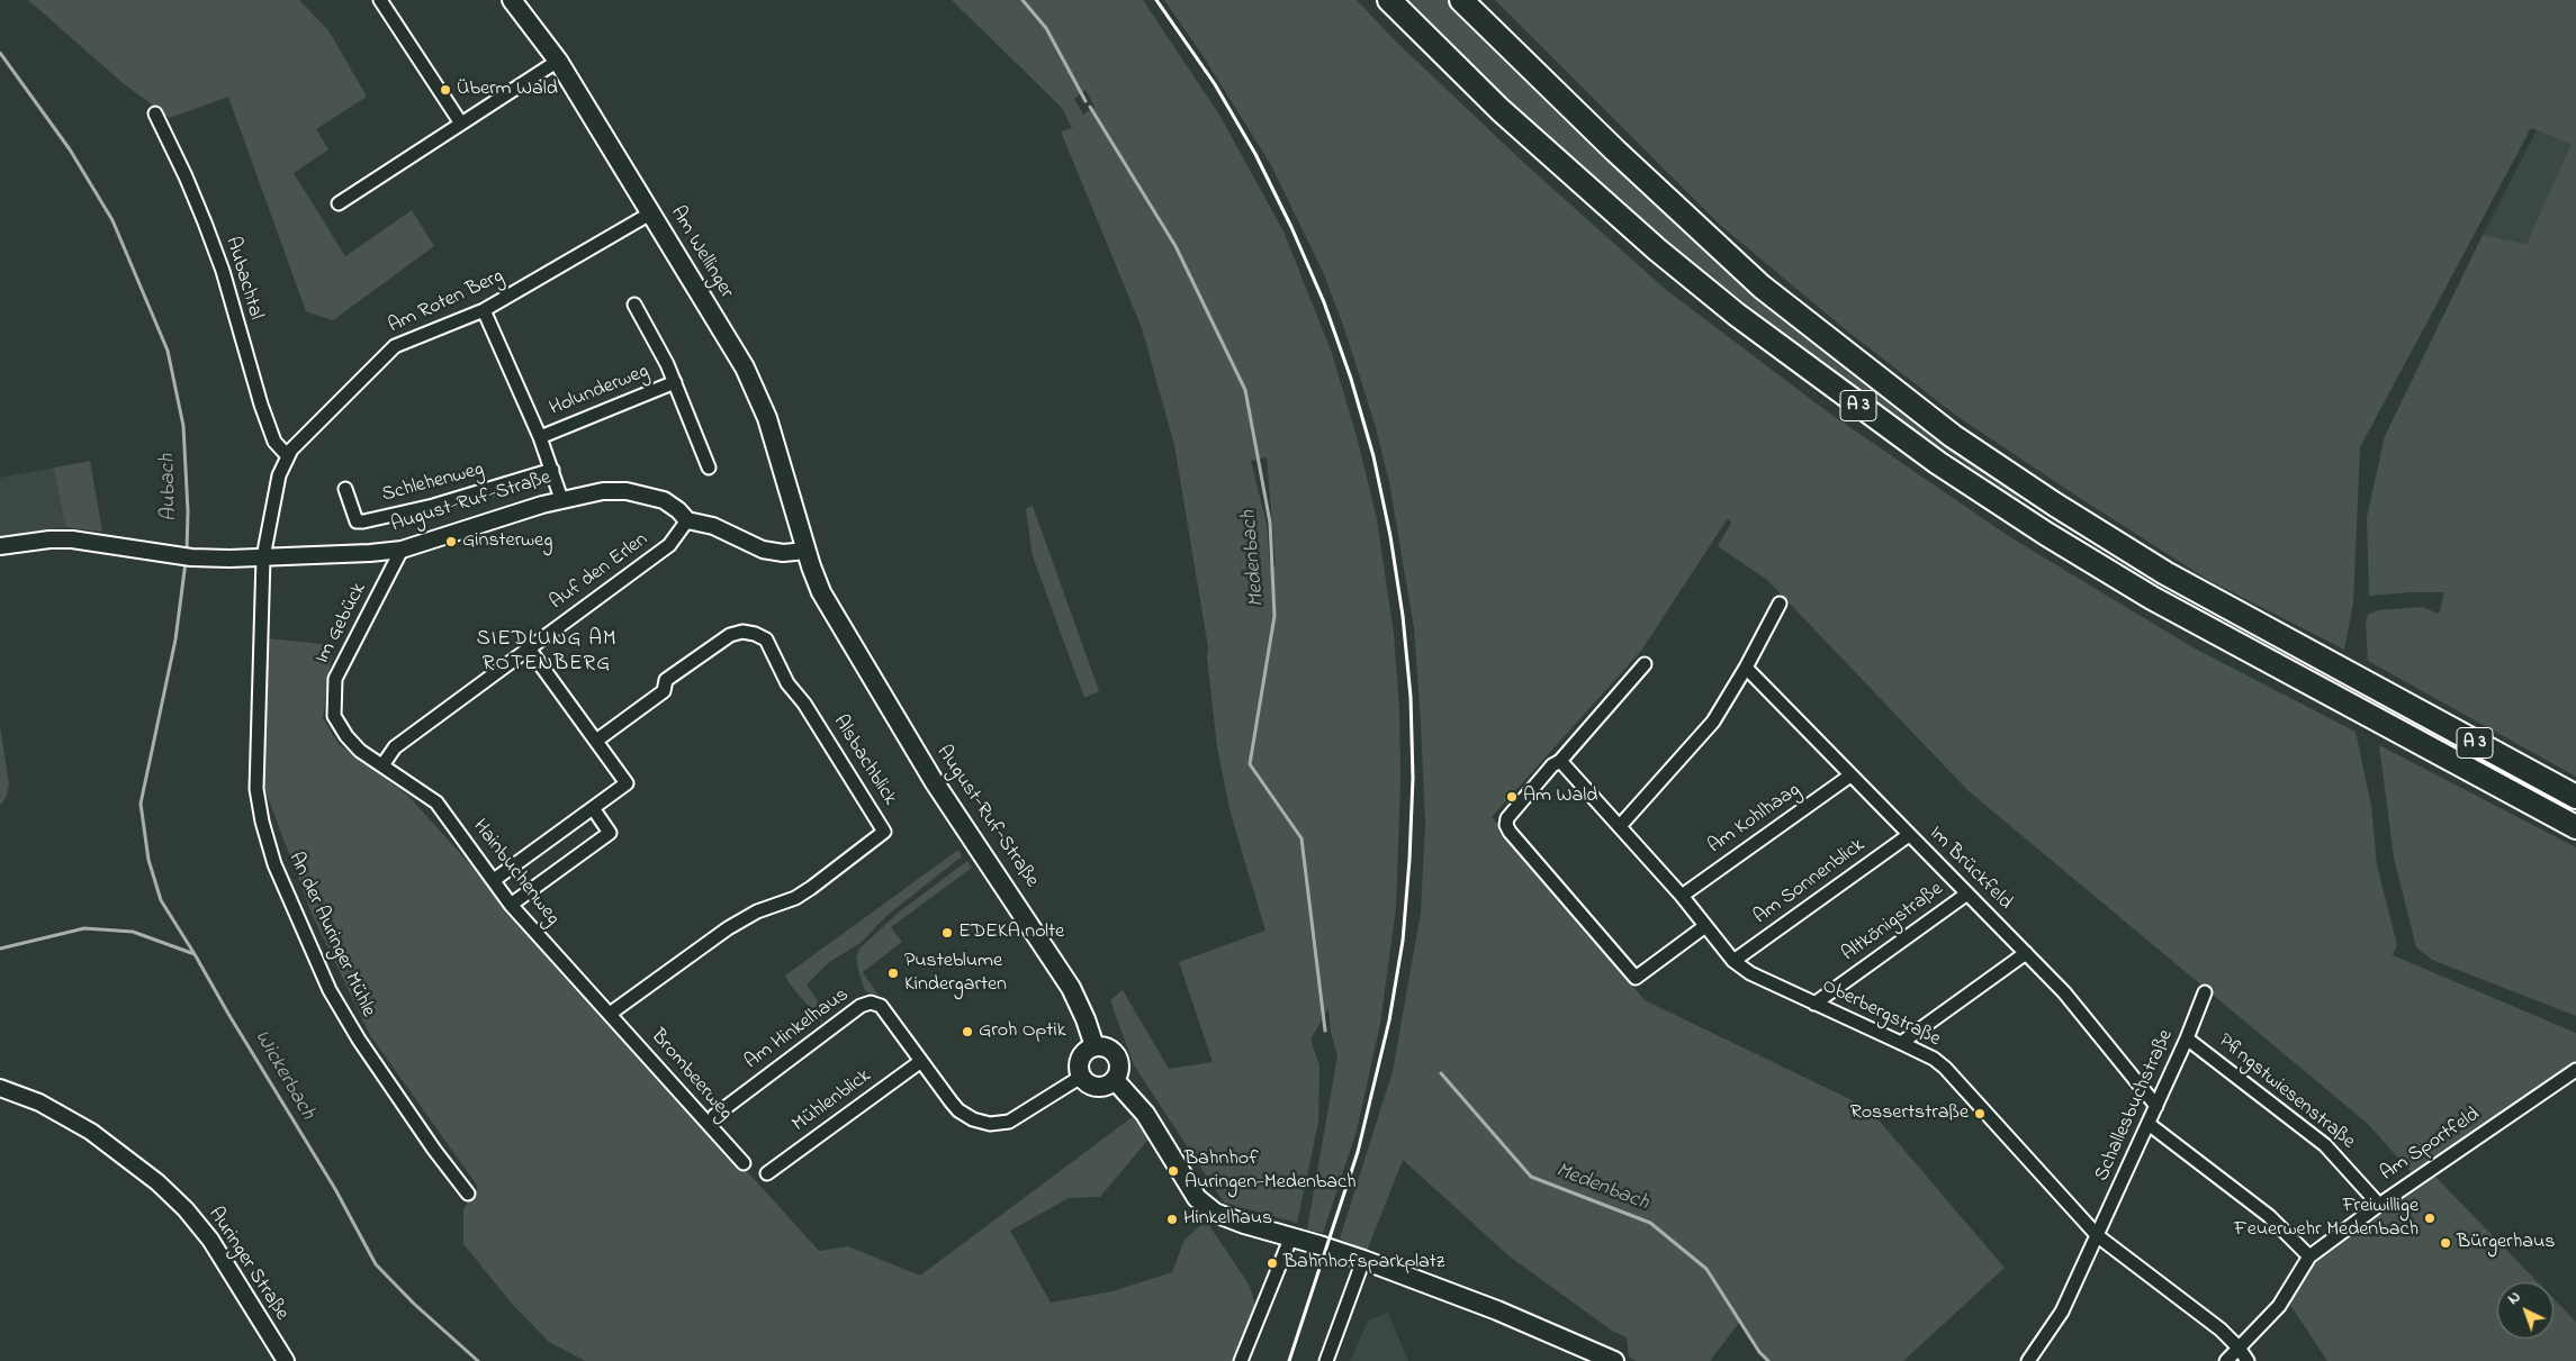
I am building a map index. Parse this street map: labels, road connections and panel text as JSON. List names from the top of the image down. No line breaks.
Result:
{"streets":{"highway":["A 3"],"main road":["Am Wellinger","August-Ruf-Straße"],"street":["Aubachtal","Am Roten Berg","Holunderweg","Schlehenweg","Auf den Erlen","Im Gebück","Alsbachblick","Am Kohlhaag","Im Brückfeld","Hainbuchenweg","Am Sonnenblick","Altkönigstraße","An der Auringer Mühle","Oberbergstraße","Am Hinkelhaus","Brombeerweg","Pfingstwiesenstraße","Mühlenblick","Schallesbuchstraße","Am Sportfeld","Auringer Straße"]},"crossings":[["Am Wellinger","Am Roten Berg"],["Am Wellinger","August-Ruf-Straße"],["Aubachtal","Am Roten Berg"],["Am Roten Berg","August-Ruf-Straße"],["Am Roten Berg","An der Auringer Mühle"],["August-Ruf-Straße","Auf den Erlen"],["August-Ruf-Straße","Im Gebück"],["August-Ruf-Straße","An der Auringer Mühle"],["August-Ruf-Straße","Am Hinkelhaus"],["Auf den Erlen","Im Gebück"],["Auf den Erlen","Hainbuchenweg"],["Im Gebück","Hainbuchenweg"],["Alsbachblick","Hainbuchenweg"],["Alsbachblick","Brombeerweg"],["Am Kohlhaag","Im Brückfeld"],["Am Kohlhaag","Oberbergstraße"],["Im Brückfeld","Am Sonnenblick"],["Im Brückfeld","Altkönigstraße"],["Im Brückfeld","Schallesbuchstraße"],["Hainbuchenweg","Brombeerweg"],["Am Sonnenblick","Oberbergstraße"],["Altkönigstraße","Oberbergstraße"],["Oberbergstraße","Schallesbuchstraße"],["Oberbergstraße","Am Sportfeld"],["Am Hinkelhaus","Mühlenblick"],["Pfingstwiesenstraße","Schallesbuchstraße"],["Pfingstwiesenstraße","Am Sportfeld"]],"districts":["SIEDLUNG AM ROTENBERG"],"water":["Aubach","Medenbach","Wickerbach"],"places":["Überm Wald","Ginsterweg","Am Wald","EDEKA nolte","Pusteblume Kindergarten","Groh Optik","Rossertstraße","Bahnhof Auringen-Medenbach","Freiwillige Feuerwehr Medenbach","Hinkelhaus","Bürgerhaus","Bahnhofsparkplatz"],"north":"top left"}
